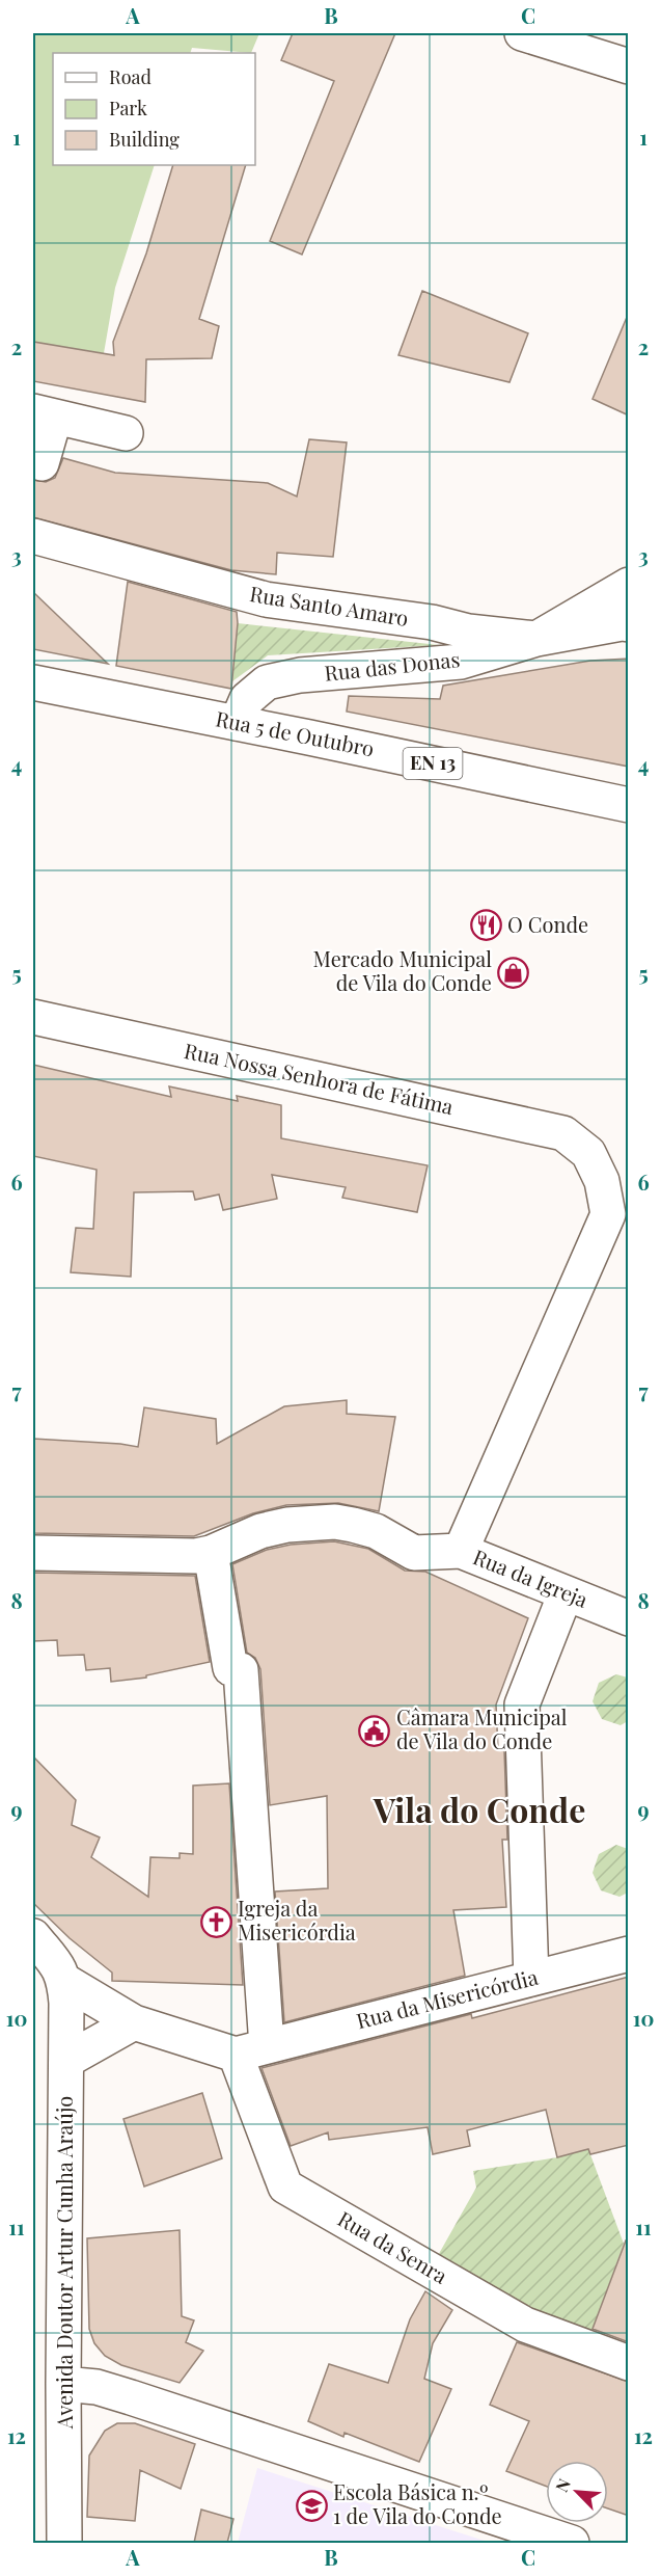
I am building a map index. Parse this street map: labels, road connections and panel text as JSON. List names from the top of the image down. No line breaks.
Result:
{"streets":{"street":["Rua Santo Amaro","Rua das Donas","Rua 5 de Outubro","EN 13","Rua Nossa Senhora de Fátima","Rua da Igreja","Rua da Misericórdia","Rua da Senra","Avenida Doutor Artur Cunha Araújo"]},"crossings":[["Rua Santo Amaro","Rua das Donas"],["Rua das Donas","Rua 5 de Outubro"],["Rua Nossa Senhora de Fátima","Rua da Igreja"],["Rua da Igreja","Rua da Senra"],["Rua da Misericórdia","Rua da Senra"]],"districts":["Vila do Conde"],"places":{"restaurant":["O Conde"],"shop":["Mercado Municipal de Vila do Conde"],"public building":["Câmara Municipal de Vila do Conde"],"church":["Igreja da Misericórdia"],"school or university":["Escola Básica n.º 1 de Vila do Conde"]},"legend":["Road","Park","Building"],"north":"top left","grid":{"columns":["A","B","C"],"rows":["1","2","3","4","5","6","7","8","9","10","11","12"]}}
